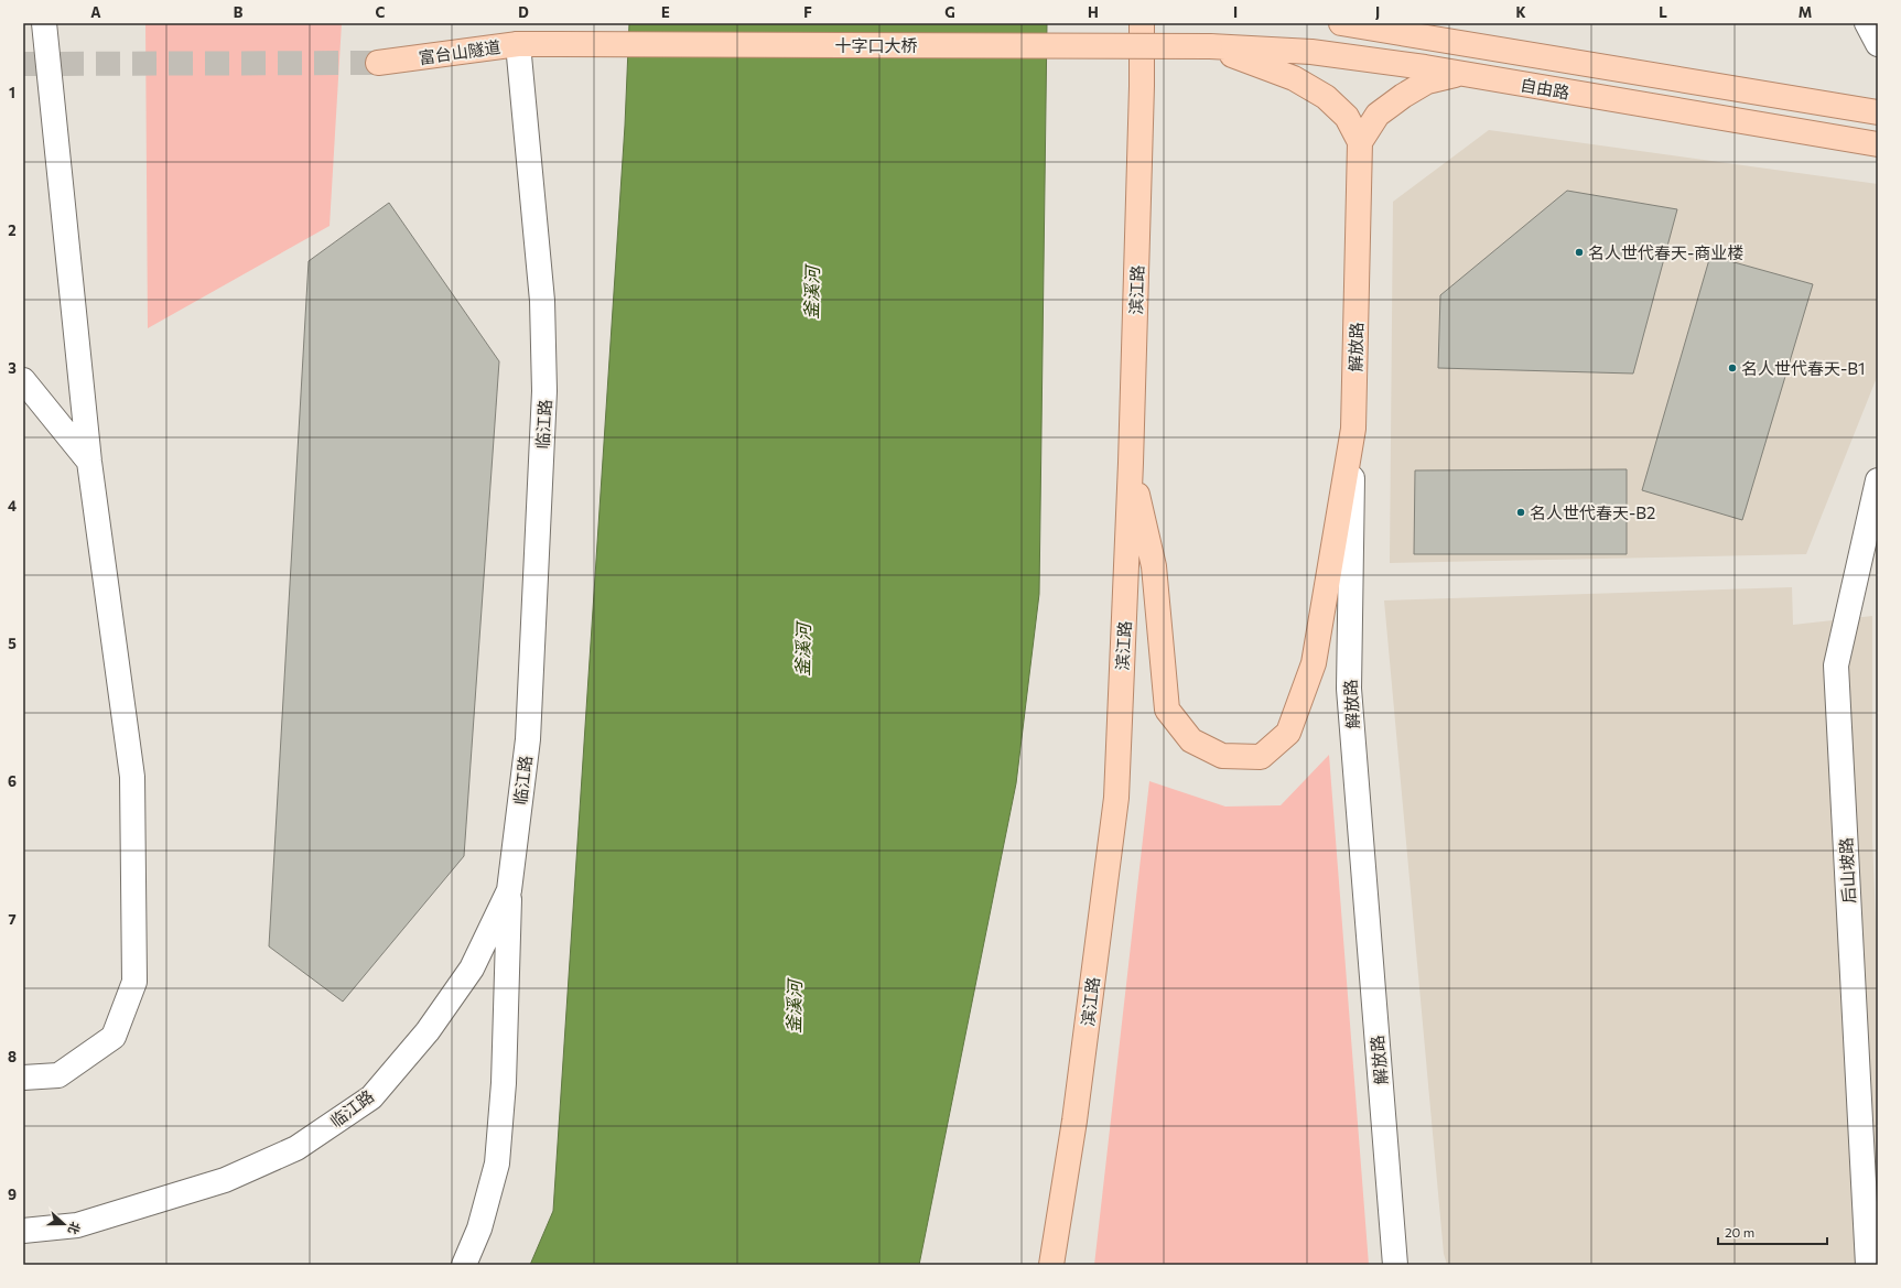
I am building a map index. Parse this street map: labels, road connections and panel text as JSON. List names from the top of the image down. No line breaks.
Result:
{"streets":{"main road":["十字口大桥","富台山隧道","自由路","滨江路","解放路"],"street":["临江路","后山坡路"]},"crossings":[["十字口大桥","富台山隧道"],["十字口大桥","自由路"],["富台山隧道","临江路"]],"water":["釜溪河"],"places":["名人世代春天-商业楼","名人世代春天-B1","名人世代春天-B2"],"scale_bar":"20 m","north":"right","grid":{"columns":["A","B","C","D","E","F","G","H","I","J","K","L","M"],"rows":["1","2","3","4","5","6","7","8","9"]}}
